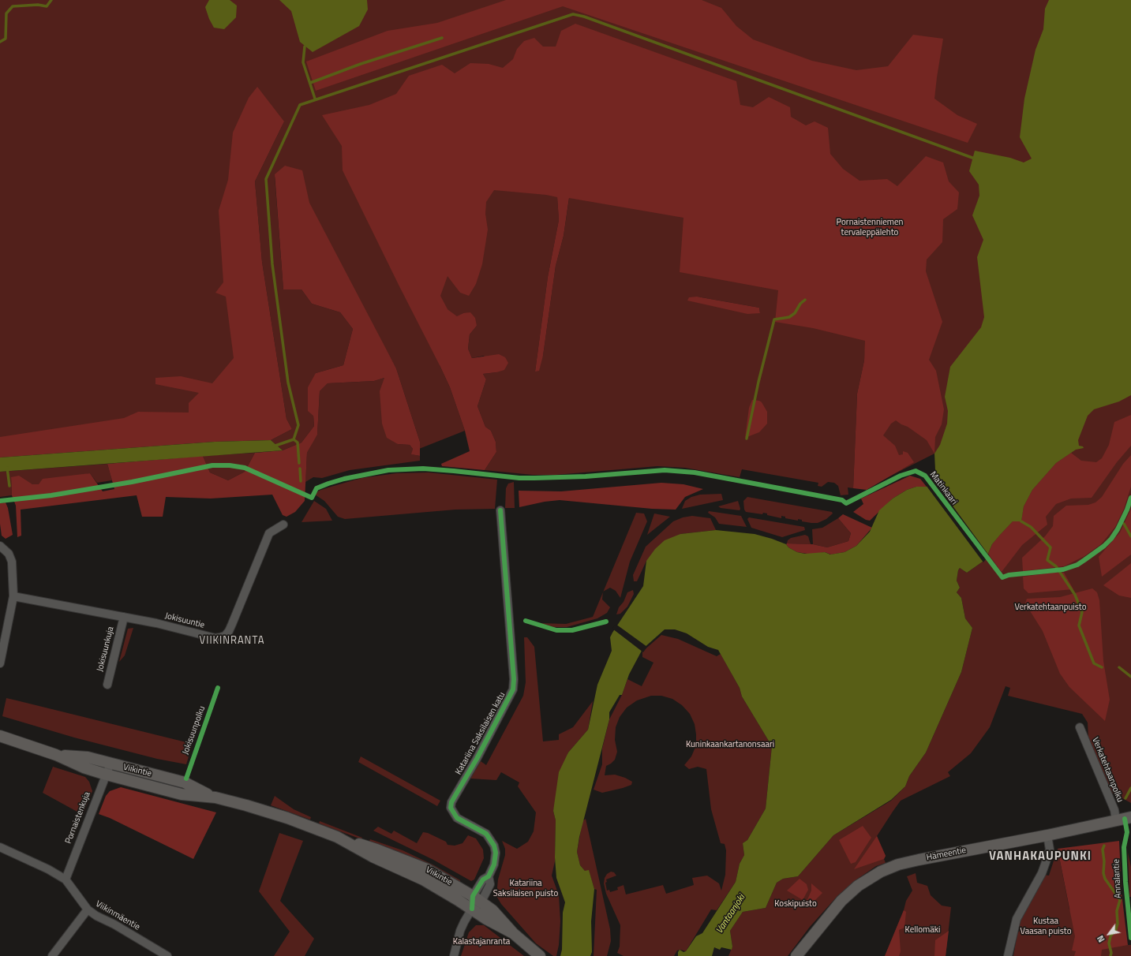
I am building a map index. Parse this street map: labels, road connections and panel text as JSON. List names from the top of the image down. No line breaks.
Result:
{"streets":{"main road":["Viikintie","Hämeentie"],"street":["Jokisuuntie","Jokisuunkuja","Katariina Saksilaisen katu","Verkatehtaanpolku","Pornaistenkuja","Viikinmäentie"],"cycle path":["Matinkaari","Jokisuunpolku","Annalantie"]},"crossings":[["Jokisuuntie","Jokisuunkuja"],["Katariina Saksilaisen katu","Viikintie"],["Verkatehtaanpolku","Hämeentie"],["Viikintie","Pornaistenkuja"],["Pornaistenkuja","Viikinmäentie"]],"districts":["VIIKINRANTA","VANHAKAUPUNKI"],"water":["Vantaanjoki"],"parks":["Pornaistenniemen tervaleppälehto","Verkatehtaanpuisto","Kuninkaankartanonsaari","Katariina Saksilaisen puisto","Koskipuisto","Kustaa Vaasan puisto","Kellomäki","Kalastajanranta"],"north":"bottom left"}
